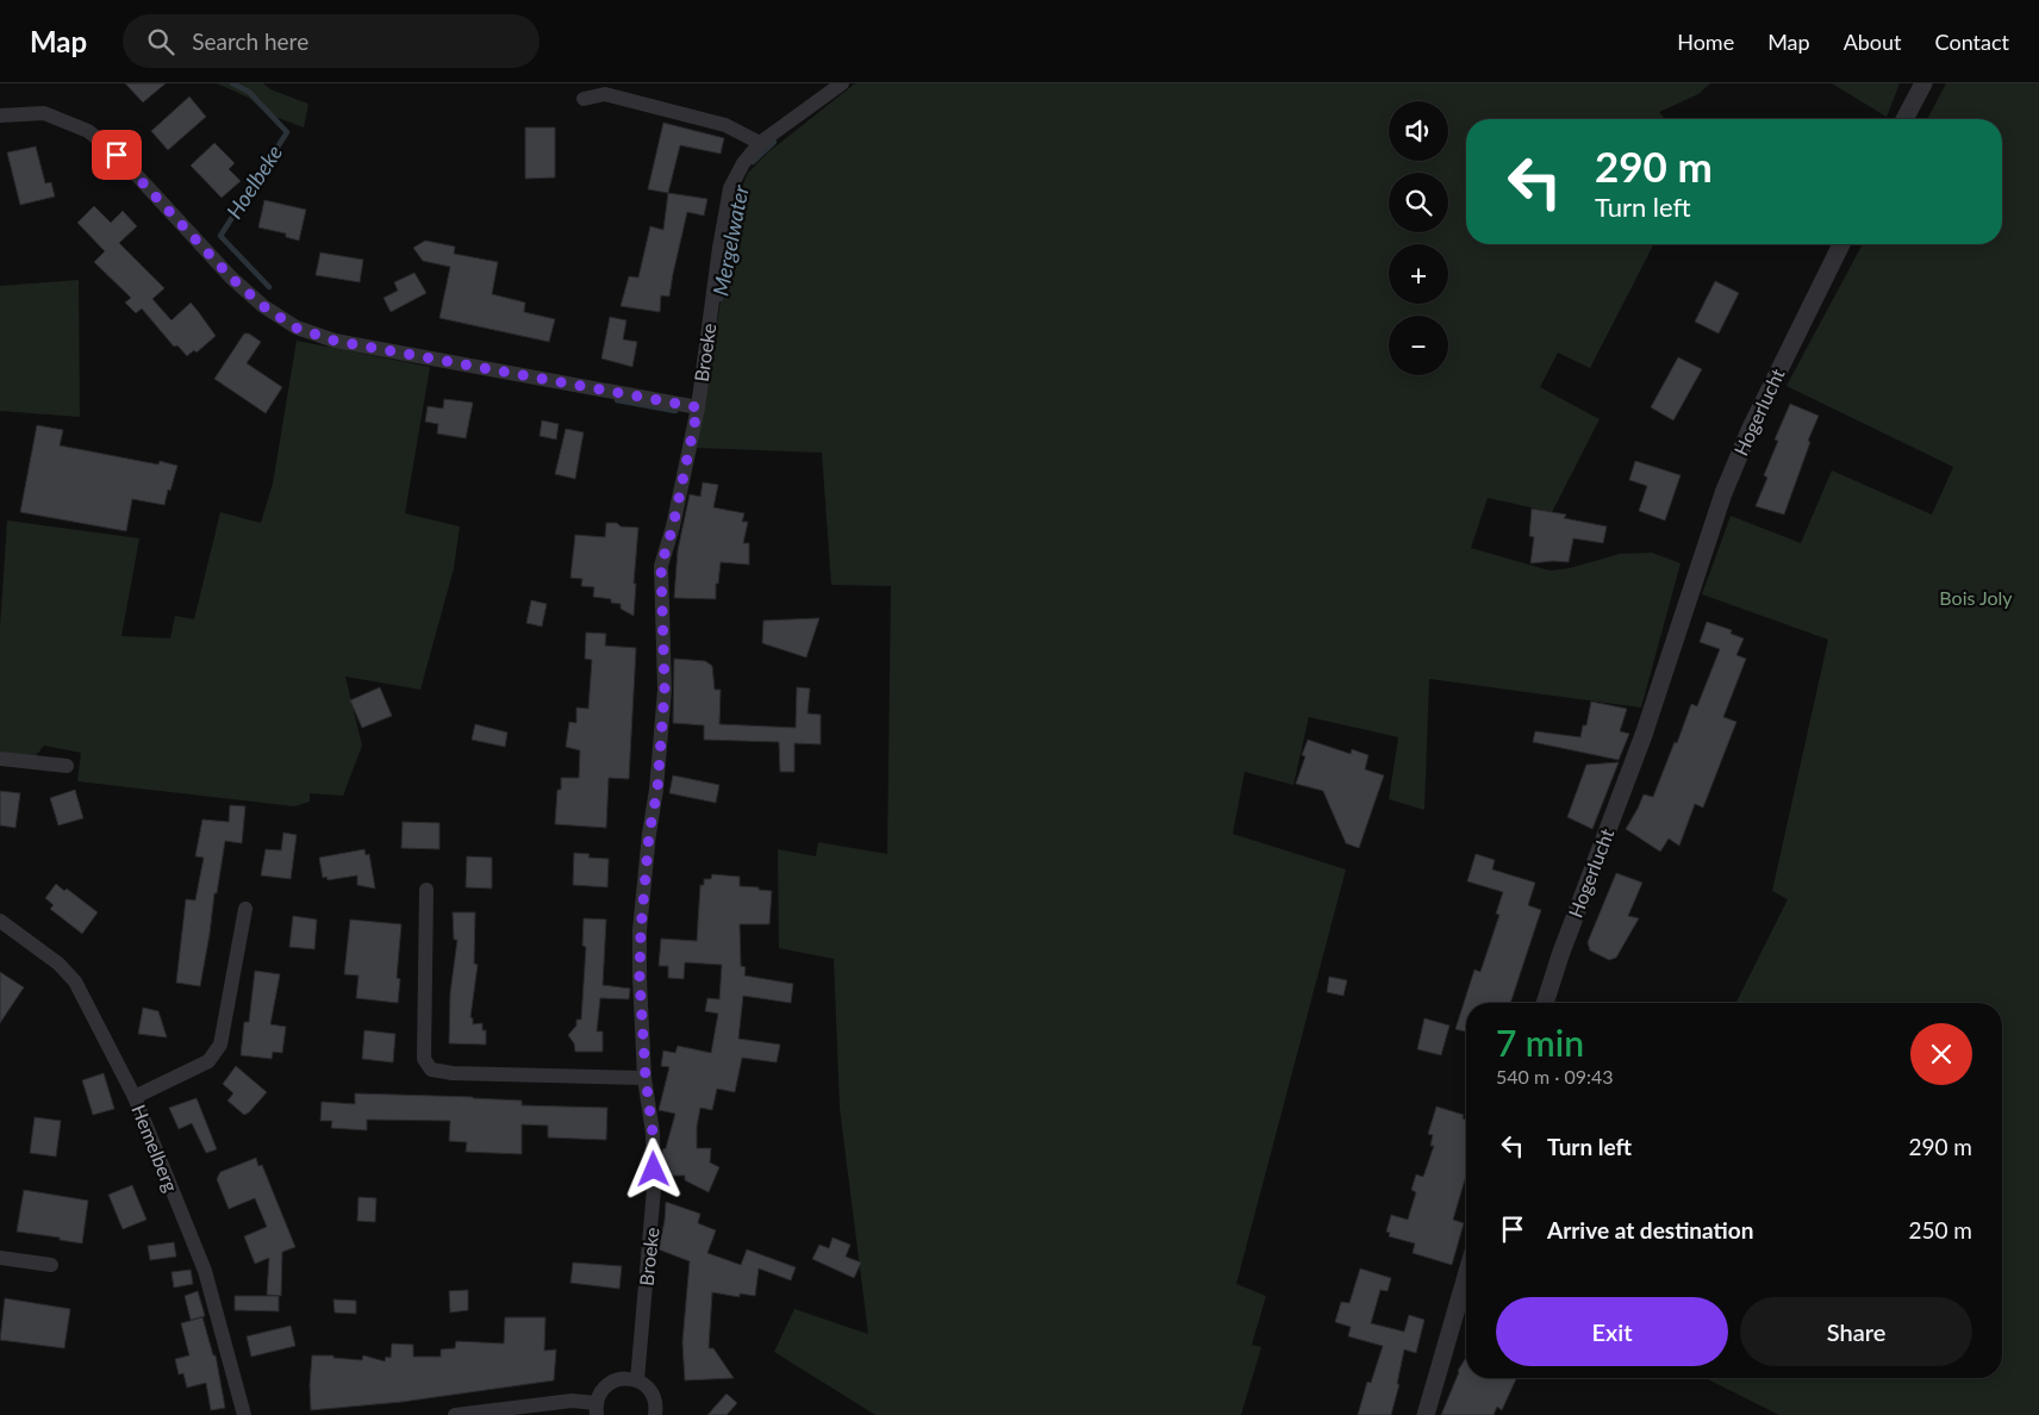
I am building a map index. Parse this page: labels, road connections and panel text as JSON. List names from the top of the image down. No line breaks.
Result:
{"streets":{"street":["Broeke","Hogerlucht","Hemelberg"]},"water":["Hoelbeke","Mergelwater"],"parks":["Bois Joly"],"page":{"header":"Map","search":"Search here","nav":["Home","Map","About","Contact"],"map_buttons":["+","−"],"turn":["290 m","Turn left"],"heading":["7 min","540 m · 09:43"],"list":[{"name":"Turn left","value":"290 m"},{"name":"Arrive at destination","value":"250 m"}],"buttons":["Exit","Share"]}}
